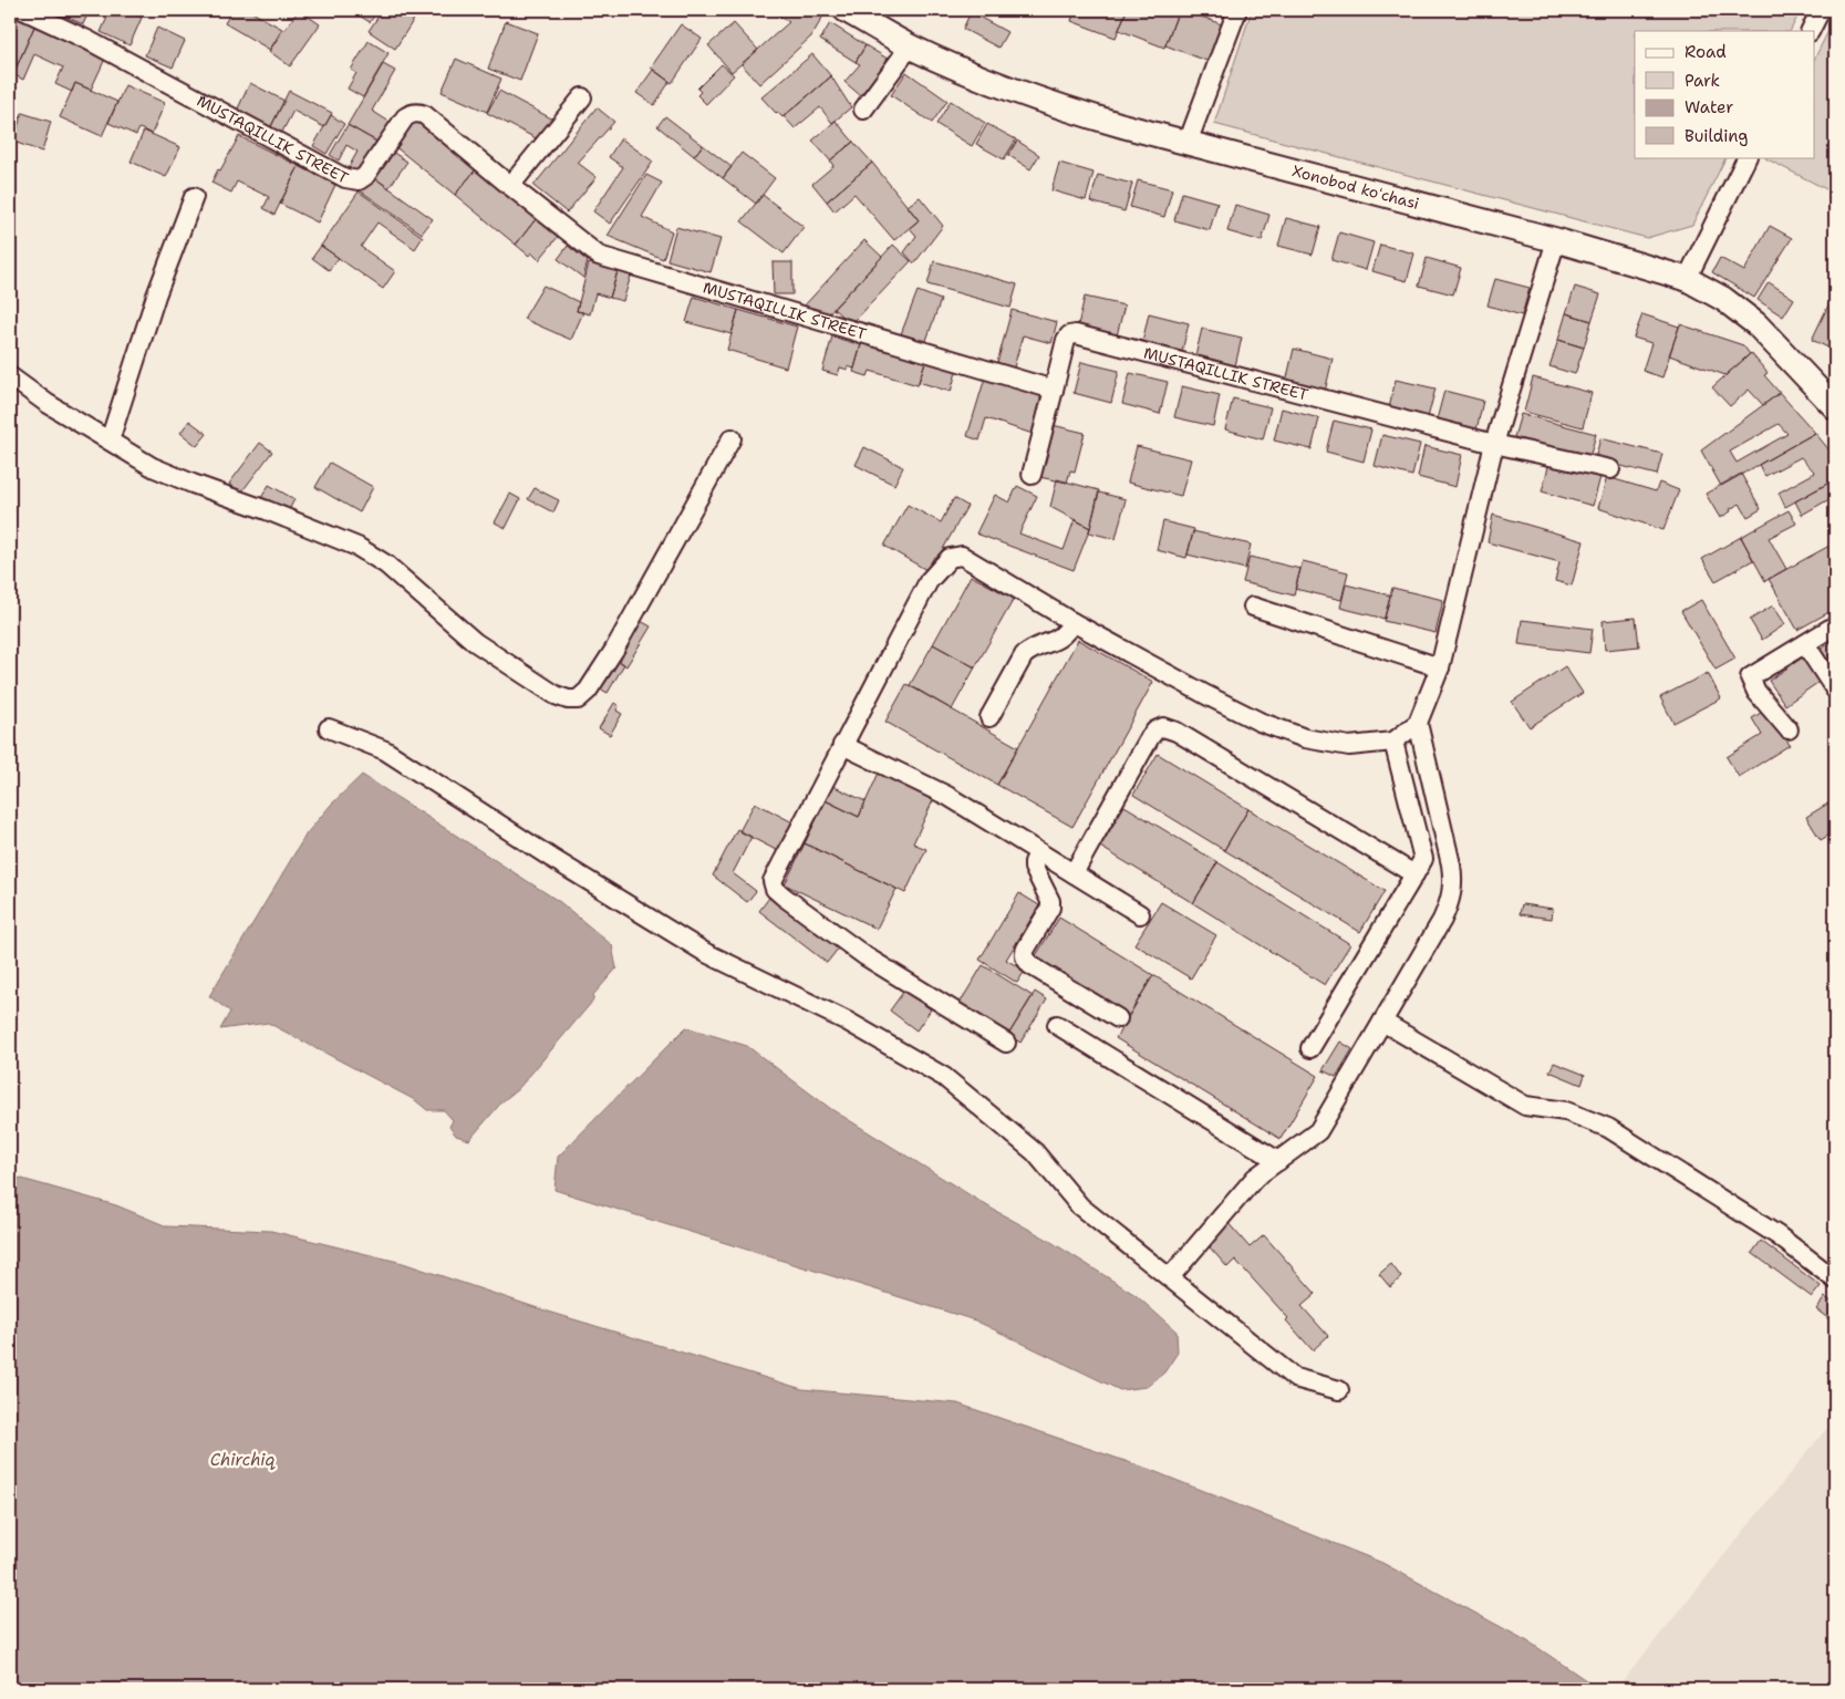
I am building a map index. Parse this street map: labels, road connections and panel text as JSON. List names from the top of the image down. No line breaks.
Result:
{"streets":{"main road":["Xonobod koʻchasi"],"street":["MUSTAQILLIK STREET"]},"water":["Chirchiq"],"legend":["Road","Park","Water","Building"]}
